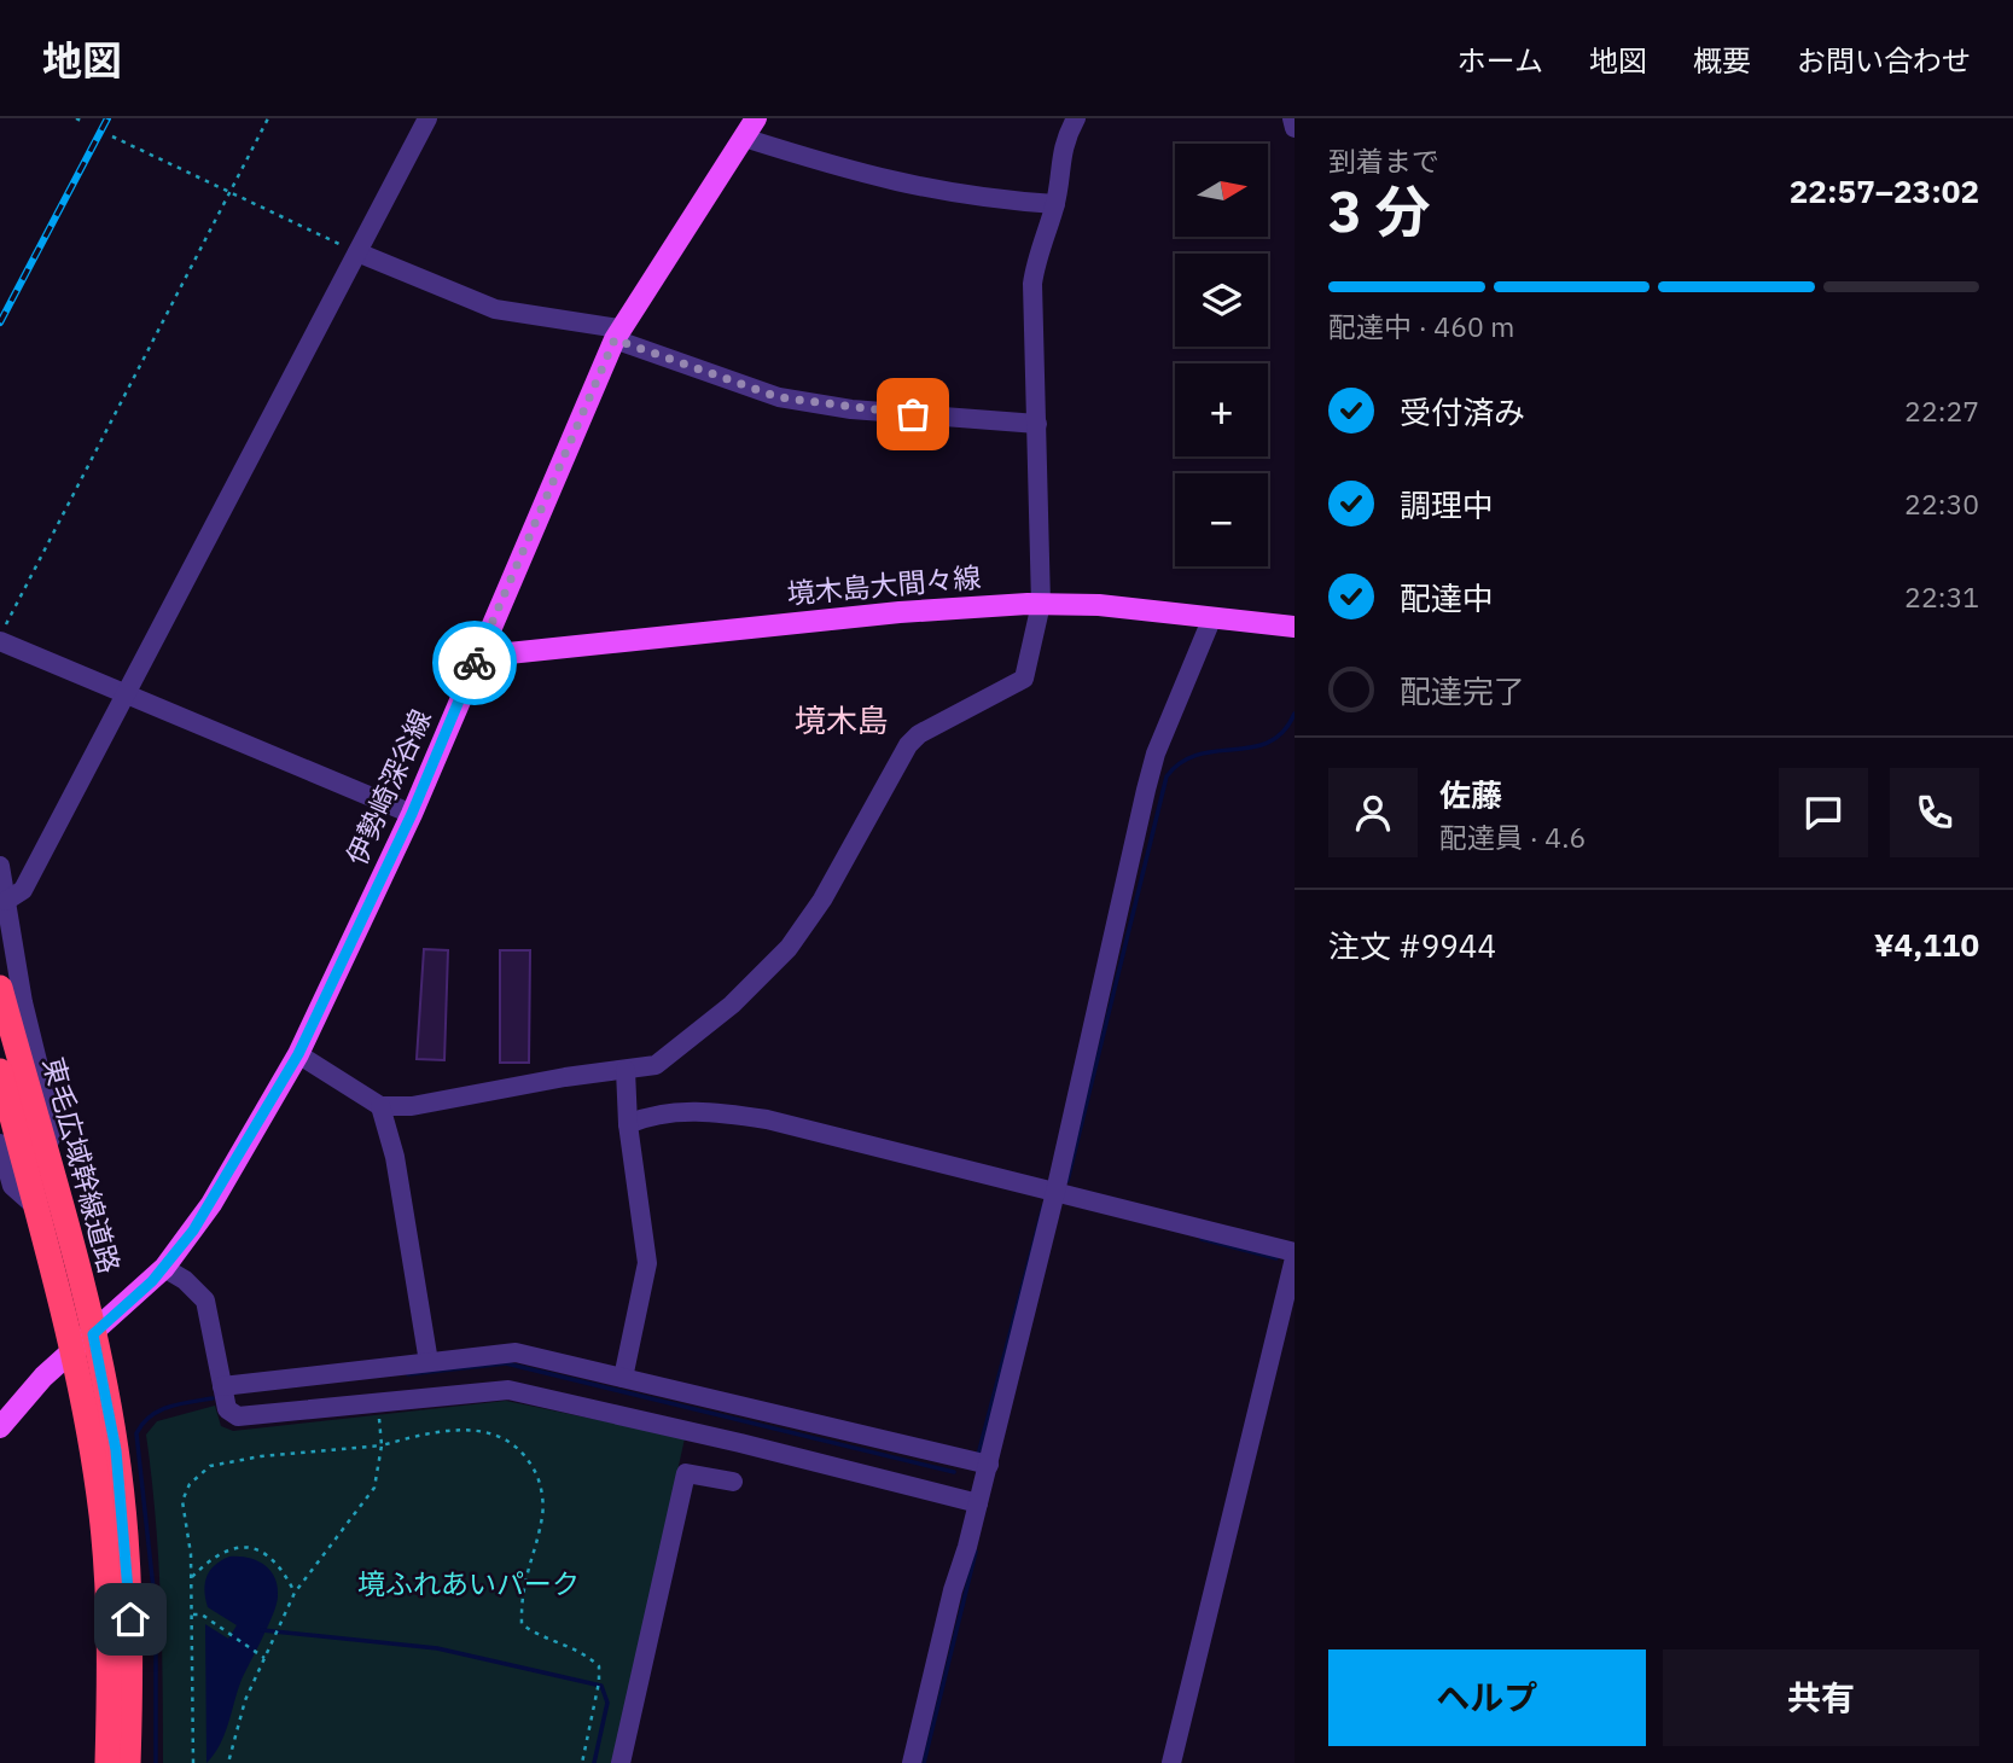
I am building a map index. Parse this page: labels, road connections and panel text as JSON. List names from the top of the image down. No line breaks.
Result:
{"streets":{"highway":["東毛広域幹線道路"],"main road":["境木島大間々線","伊勢崎深谷線"]},"crossings":[["境木島大間々線","伊勢崎深谷線"],["伊勢崎深谷線","東毛広域幹線道路"]],"districts":["境木島"],"parks":["境ふれあいパーク"],"north":"right","page":{"header":"地図","nav":["ホーム","地図","概要","お問い合わせ"],"heading":["3 分","到着まで","22:57–23:02"],"panel":["佐藤","配達員 · 4.6","注文 #9944","¥4,110"],"map_buttons":["+","−"],"bar":"配達中 · 460 m","list":[["受付済み","22:27"],["調理中","22:30"],["配達中","22:31"],"配達完了"],"buttons":["ヘルプ","共有"]}}
